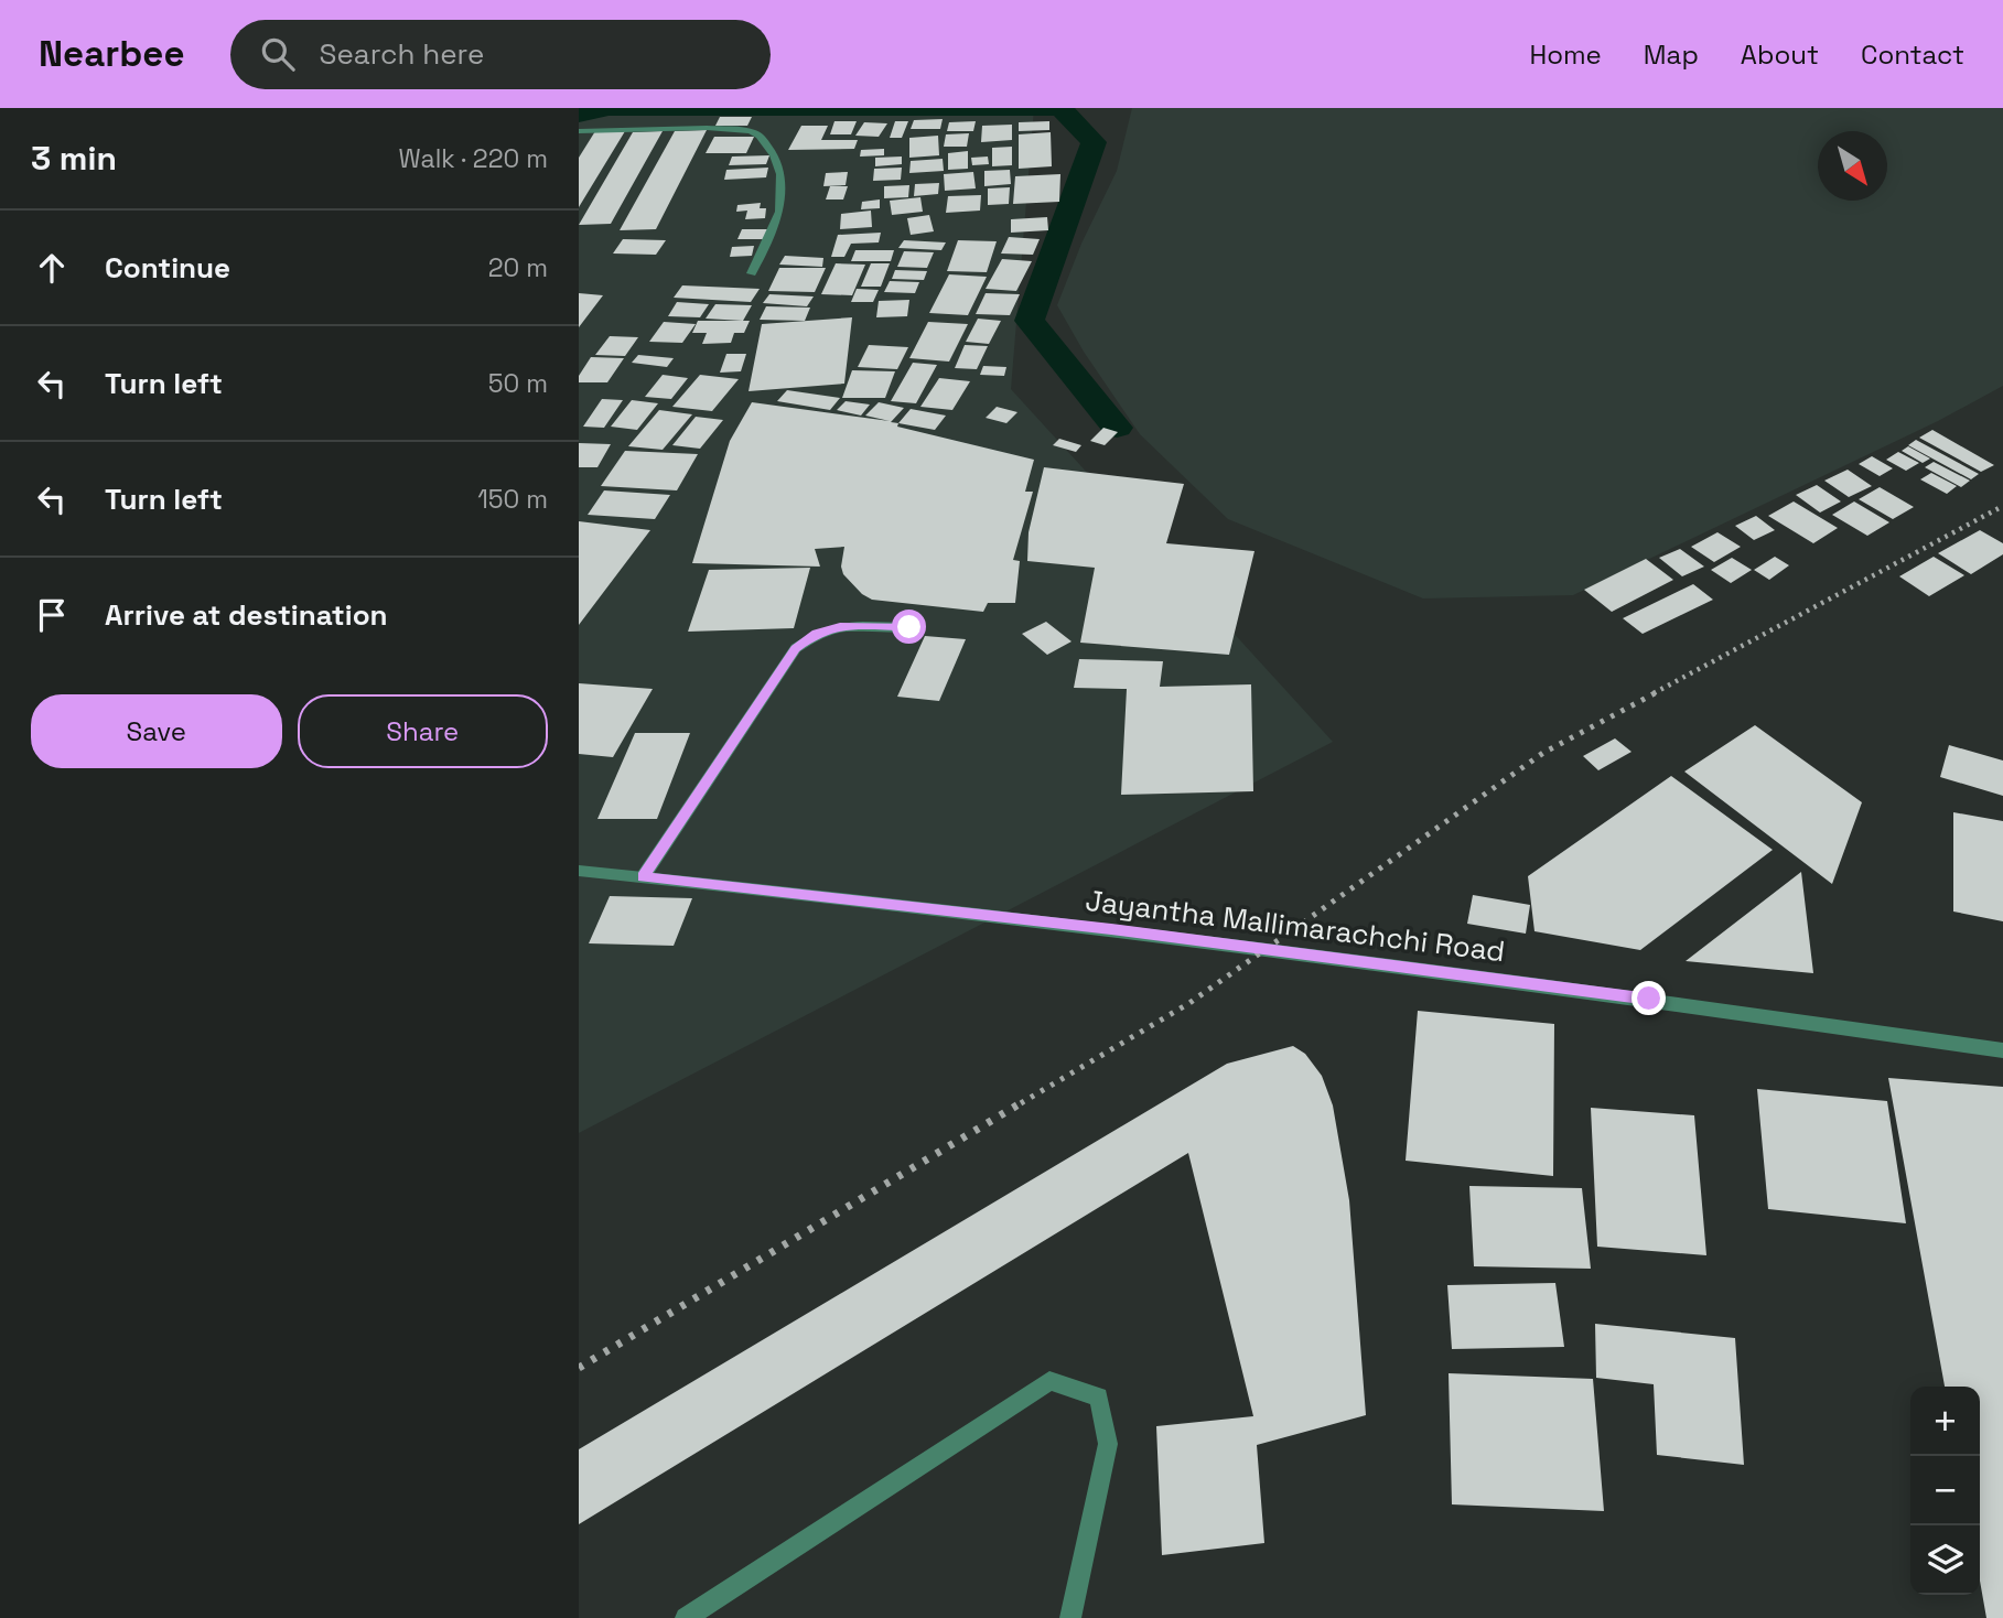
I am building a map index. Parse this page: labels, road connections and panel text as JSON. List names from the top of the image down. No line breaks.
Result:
{"streets":{"street":["Jayantha Mallimarachchi Road"]},"north":"bottom right","page":{"header":"Nearbee","search":"Search here","nav":["Home","Map","About","Contact"],"heading":["3 min","Walk · 220 m"],"list":[["Continue","20 m"],["Turn left","50 m"],["Turn left","150 m"],"Arrive at destination"],"buttons":["Save","Share"],"map_buttons":["+","−"]}}
